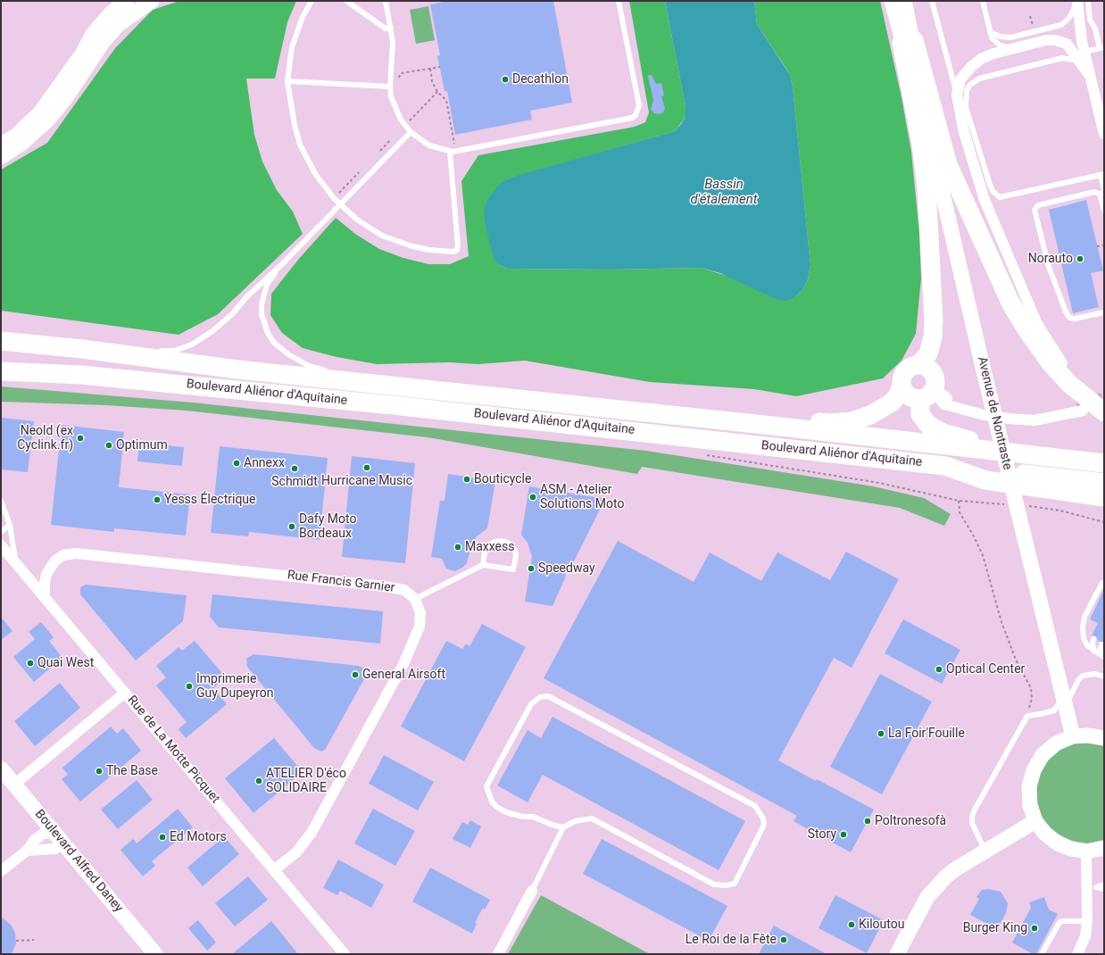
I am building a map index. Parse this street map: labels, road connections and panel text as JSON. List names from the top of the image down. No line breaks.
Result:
{"streets":{"highway":["Boulevard Aliénor d'Aquitaine"],"street":["Avenue de Nontraste","Rue Francis Garnier","Rue de La Motte Picquet","Boulevard Alfred Daney"]},"crossings":[["Rue Francis Garnier","Rue de La Motte Picquet"]],"water":["Bassin d'étalement"],"places":["Decathlon","Norauto","Neold (ex Cyclink.fr)","Optimum","Annexx","Hurricane Music","Schmidt","Bouticycle","ASM - Atelier Solutions Moto","Yesss Électrique","Dafy Moto Bordeaux","Maxxess","Speedway","Quai West","Optical Center","General Airsoft","Imprimerie Guy Dupeyron","La Foir'Fouille","The Base","ATELIER D'éco SOLIDAIRE","Poltronesofà","Story","Ed Motors","Kiloutou","Burger King","Le Roi de la Fête"]}
